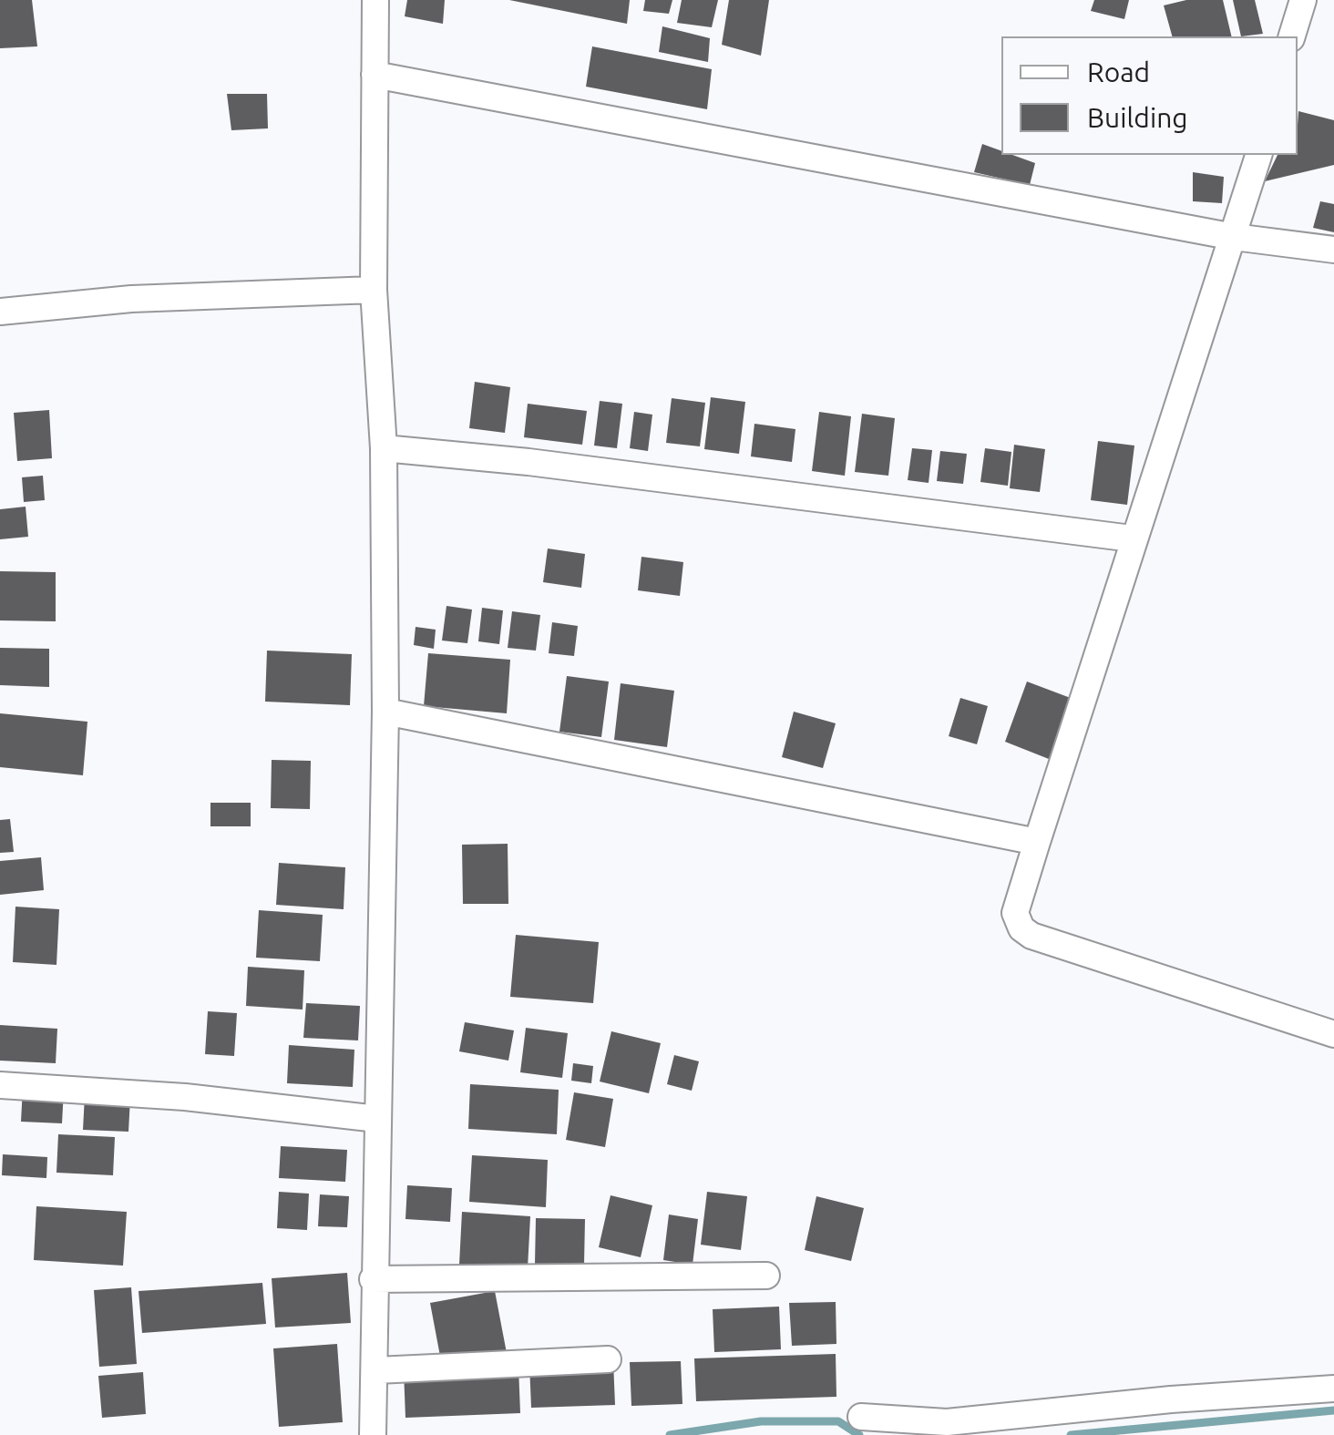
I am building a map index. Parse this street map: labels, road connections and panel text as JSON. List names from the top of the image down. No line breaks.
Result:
{"legend":["Road","Building"]}
